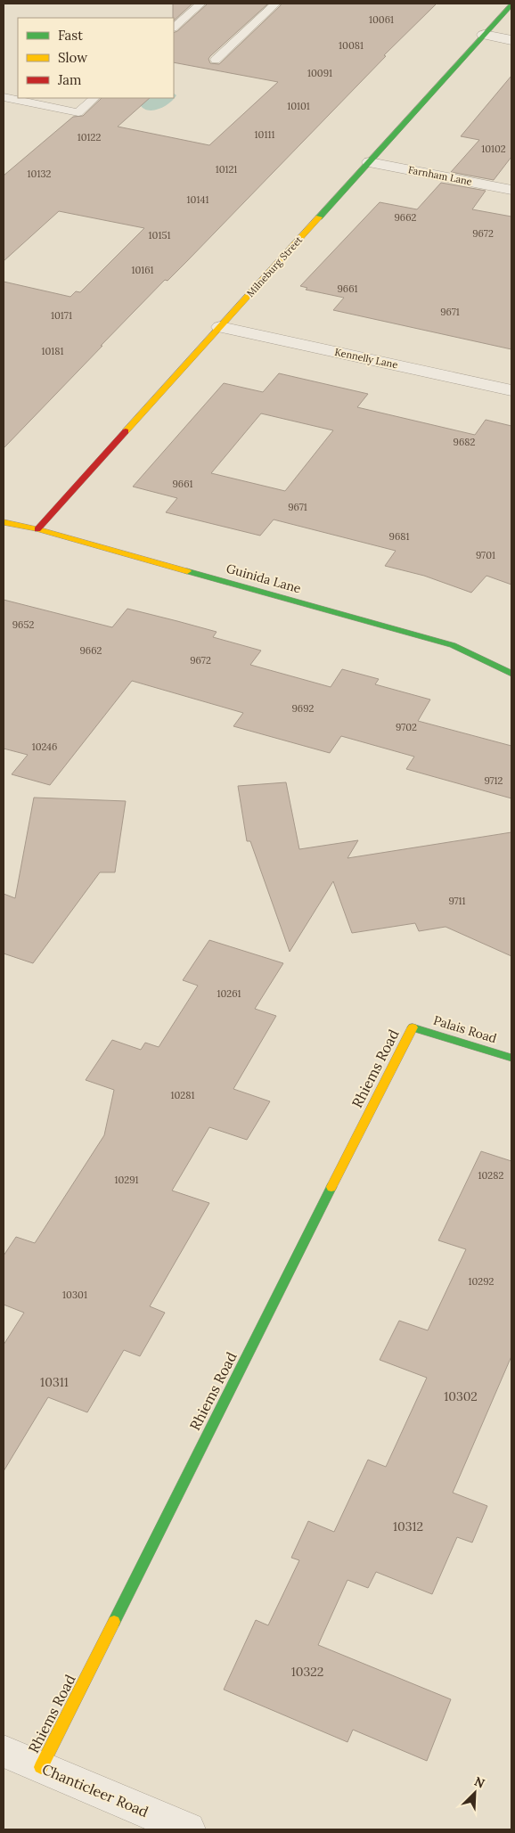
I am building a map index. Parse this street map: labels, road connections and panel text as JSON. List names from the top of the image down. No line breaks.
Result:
{"streets":{"street":["Farnham Lane","Milneburg Street","Kennelly Lane","Guinida Lane","Palais Road","Rhiems Road","Chanticleer Road"]},"crossings":[["Farnham Lane","Milneburg Street"],["Milneburg Street","Kennelly Lane"],["Milneburg Street","Guinida Lane"],["Palais Road","Rhiems Road"],["Rhiems Road","Chanticleer Road"]],"house_numbers":["10061","10081","10091","10101","10111","10122","10102","10121","10132","10141","9662","9672","10151","10161","9661","9671","10171","10181","9682","9661","9671","9681","9701","9652","9662","9672","9692","9702","10246","9712","9711","10261","10281","10282","10291","10292","10301","10311","10302","10312","10322"],"legend":["Fast","Slow","Jam"],"north":"top right"}
